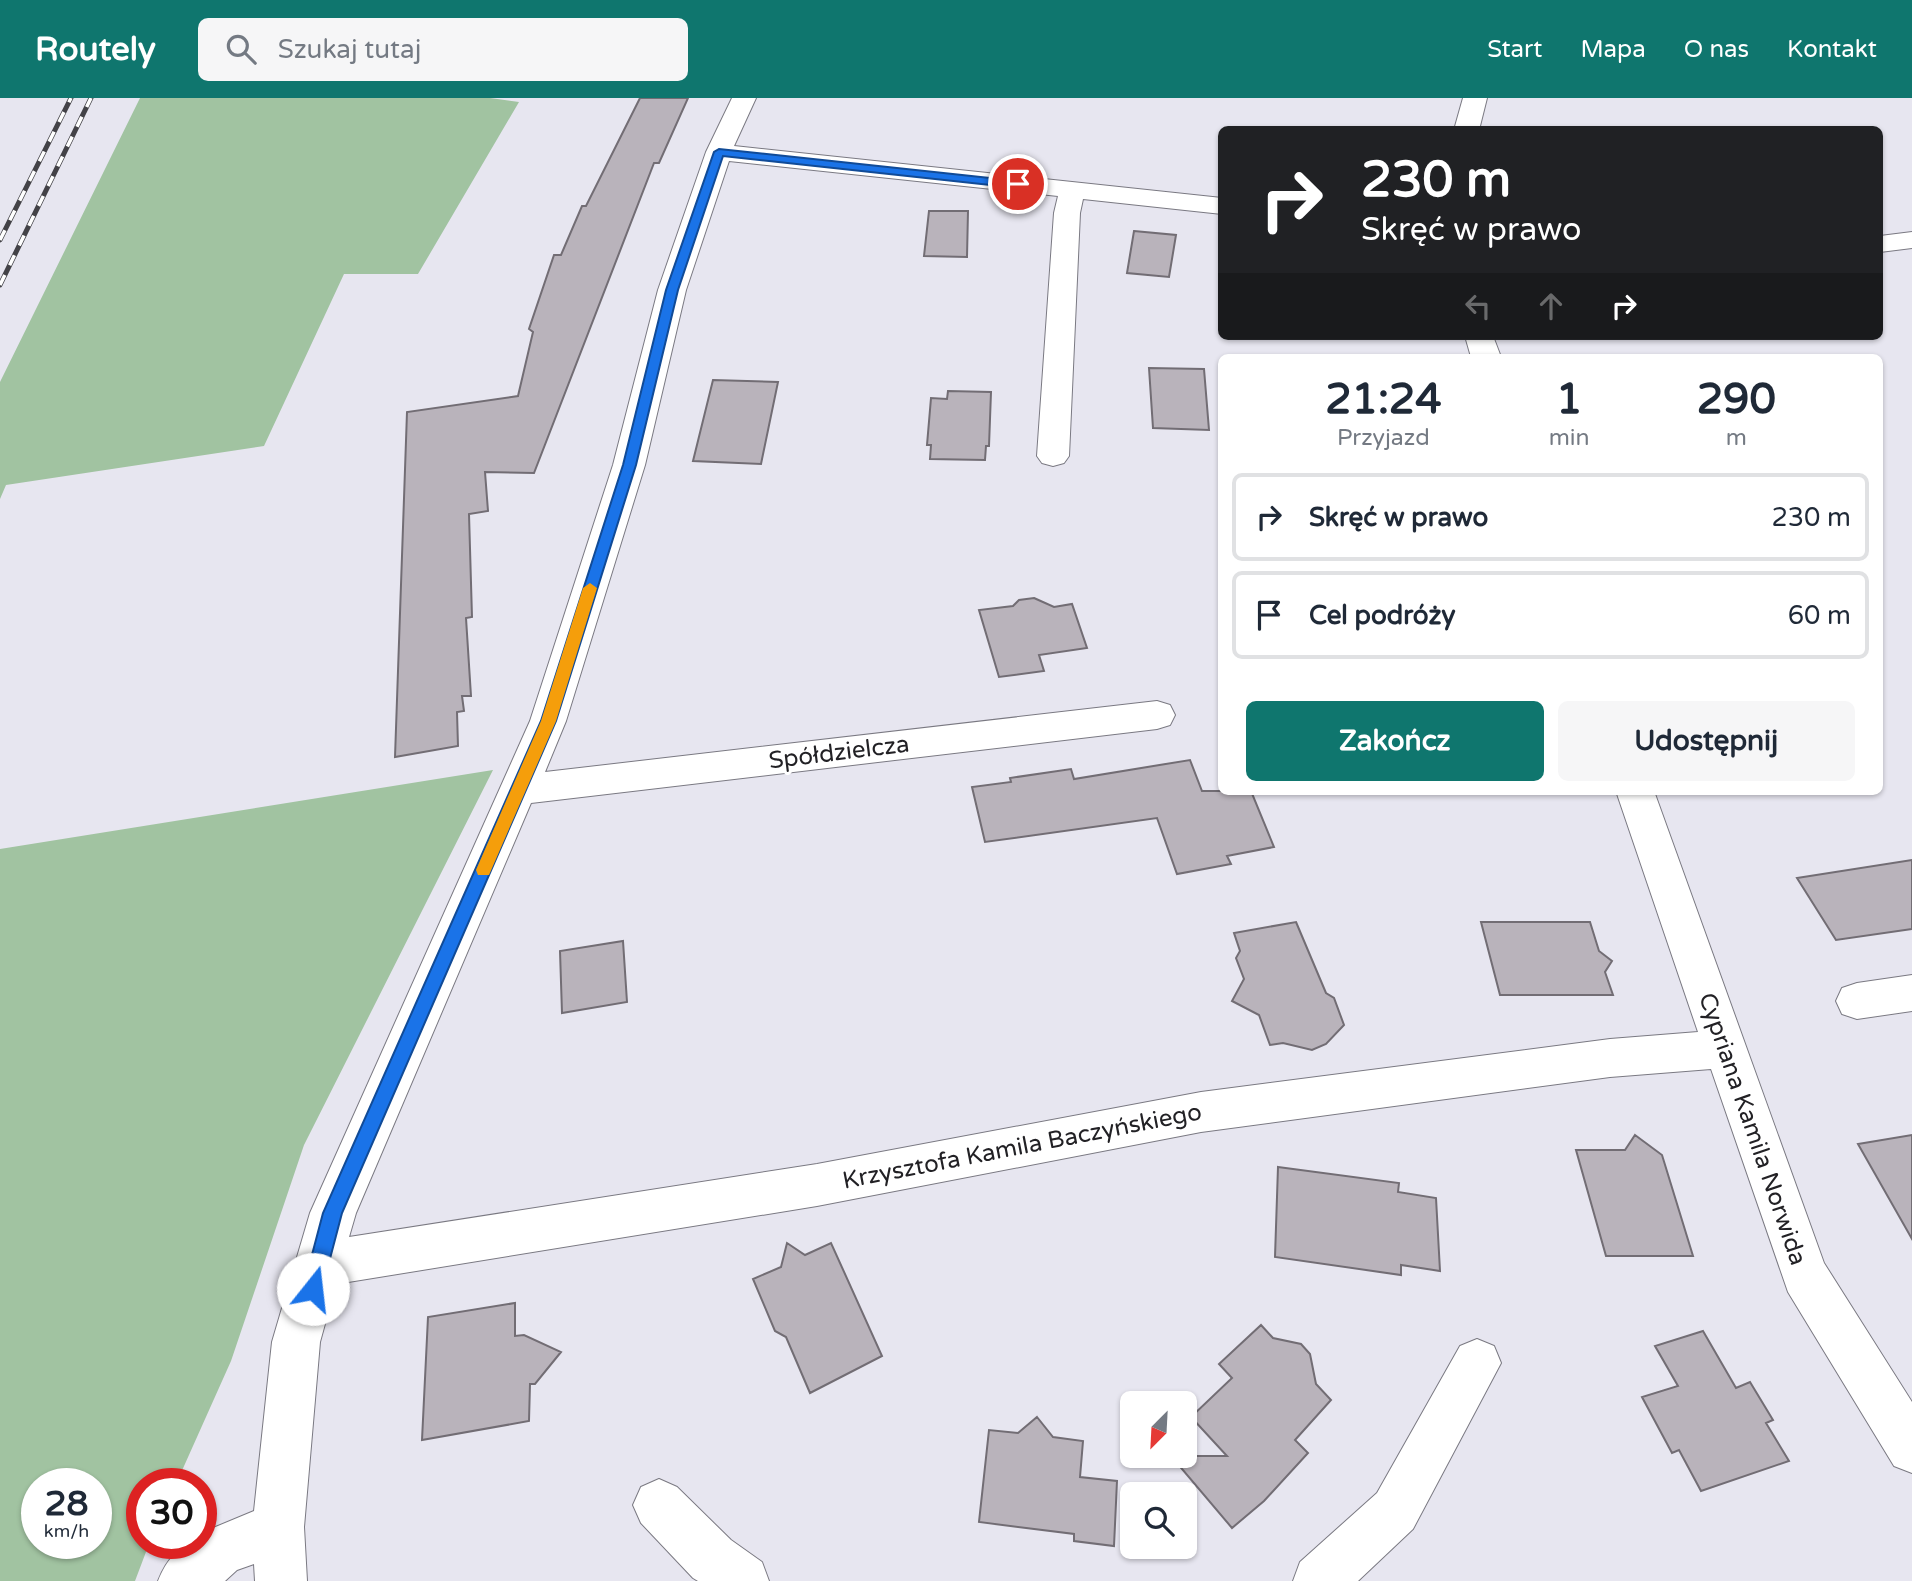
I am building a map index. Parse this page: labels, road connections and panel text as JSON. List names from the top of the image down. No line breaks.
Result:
{"streets":{"street":["Spółdzielcza","Cypriana Kamila Norwida","Krzysztofa Kamila Baczyńskiego"]},"crossings":[["Cypriana Kamila Norwida","Krzysztofa Kamila Baczyńskiego"]],"north":"bottom left","page":{"header":"Routely","search":"Szukaj tutaj","nav":["Start","Mapa","O nas","Kontakt"],"turn":["230 m","Skręć w prawo"],"eta":["21:24","Przyjazd","1","min","290","m"],"list":[{"name":"Skręć w prawo","value":"230 m"},{"name":"Cel podróży","value":"60 m"}],"buttons":["Zakończ","Udostępnij"],"speed":"28 km/h","limit":"30"}}
